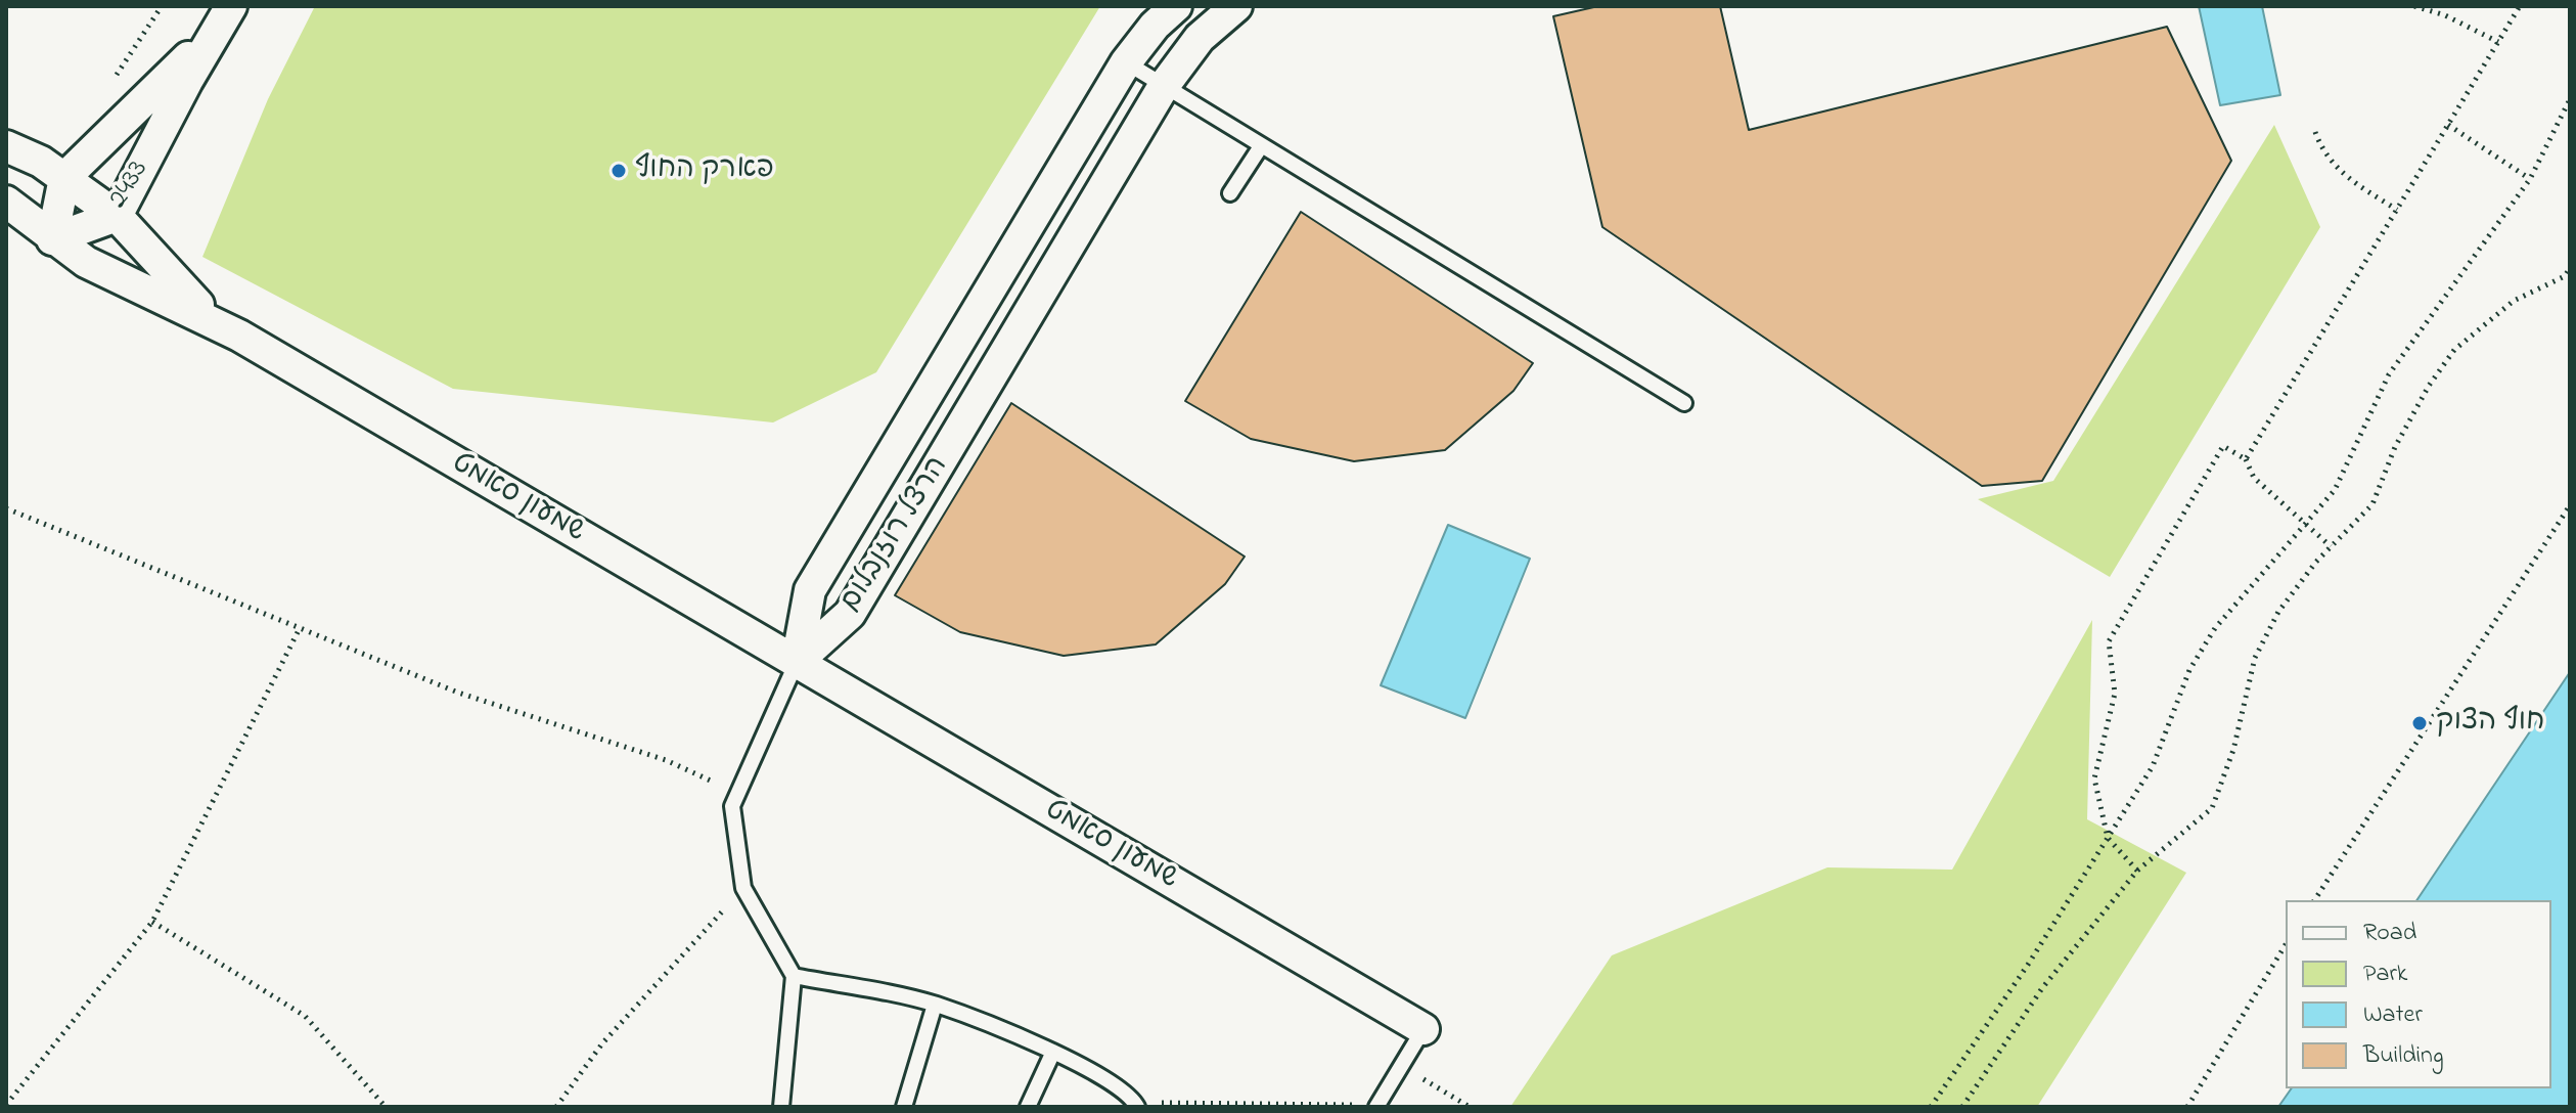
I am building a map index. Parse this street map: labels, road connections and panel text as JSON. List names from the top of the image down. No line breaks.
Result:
{"streets":{"street":["2433","שמעון סאמט","הרצל רוזנבלום"]},"crossings":[["2433","שמעון סאמט"],["שמעון סאמט","הרצל רוזנבלום"]],"places":["פארק החוף","חוף הצוק"],"legend":["Road","Park","Water","Building"]}
